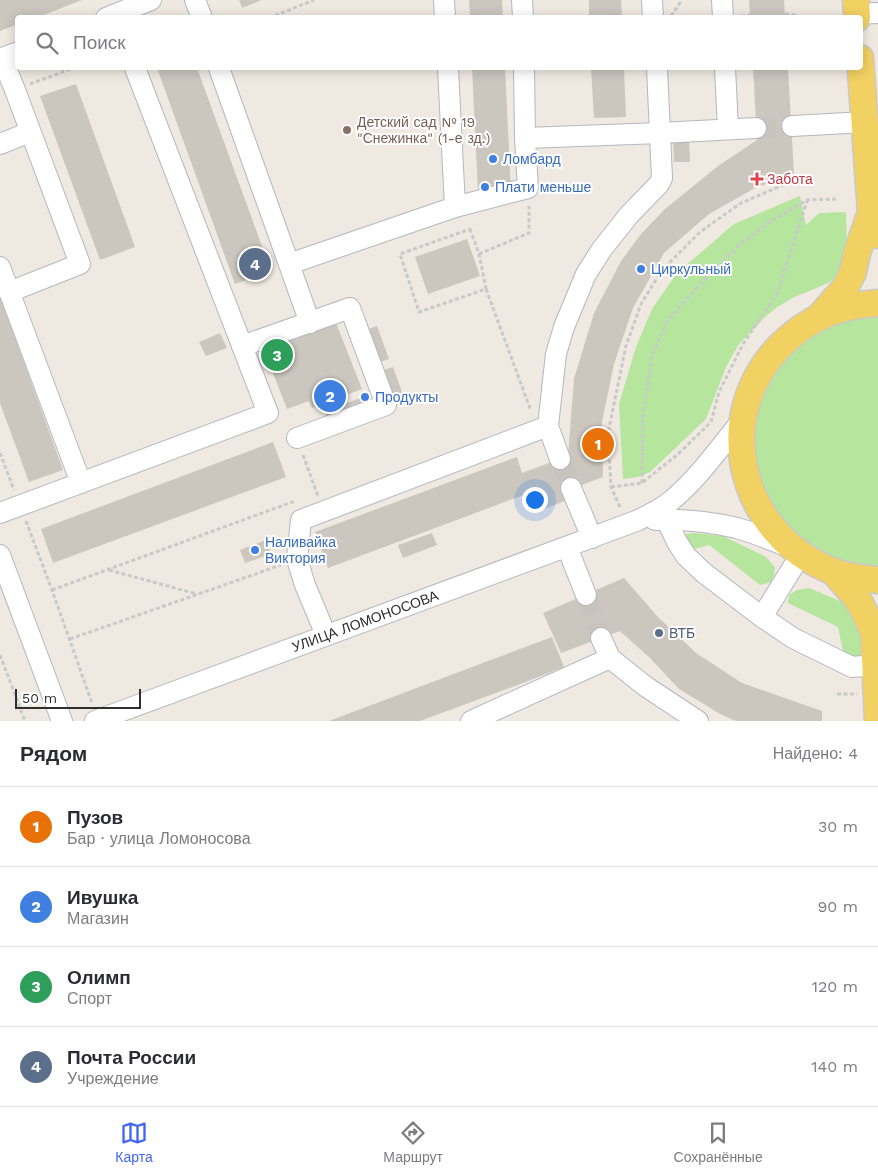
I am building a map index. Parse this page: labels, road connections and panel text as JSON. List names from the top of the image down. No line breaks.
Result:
{"streets":{"street":["УЛИЦА ЛОМОНОСОВА"]},"places":{"other":["Детский сад № 19 \"Снежинка\" (1-е зд.)","Ломбард","Плати меньше","Циркульный","Продукты","Наливайка Виктория","ВТБ"],"health":["Забота"]},"scale_bar":"50 m","page":{"search":"Поиск","pins":["4","3","2","1"],"scale":"50 m","heading":["Рядом","Найдено: 4"],"list":[{"mark":"1","name":"Пузов","note":"Бар · улица Ломоносова","value":"30 m"},{"mark":"2","name":"Ивушка","note":"Магазин","value":"90 m"},{"mark":"3","name":"Олимп","note":"Спорт","value":"120 m"},{"mark":"4","name":"Почта России","note":"Учреждение","value":"140 m"}],"nav":["Карта","Маршрут","Сохранённые"]}}
